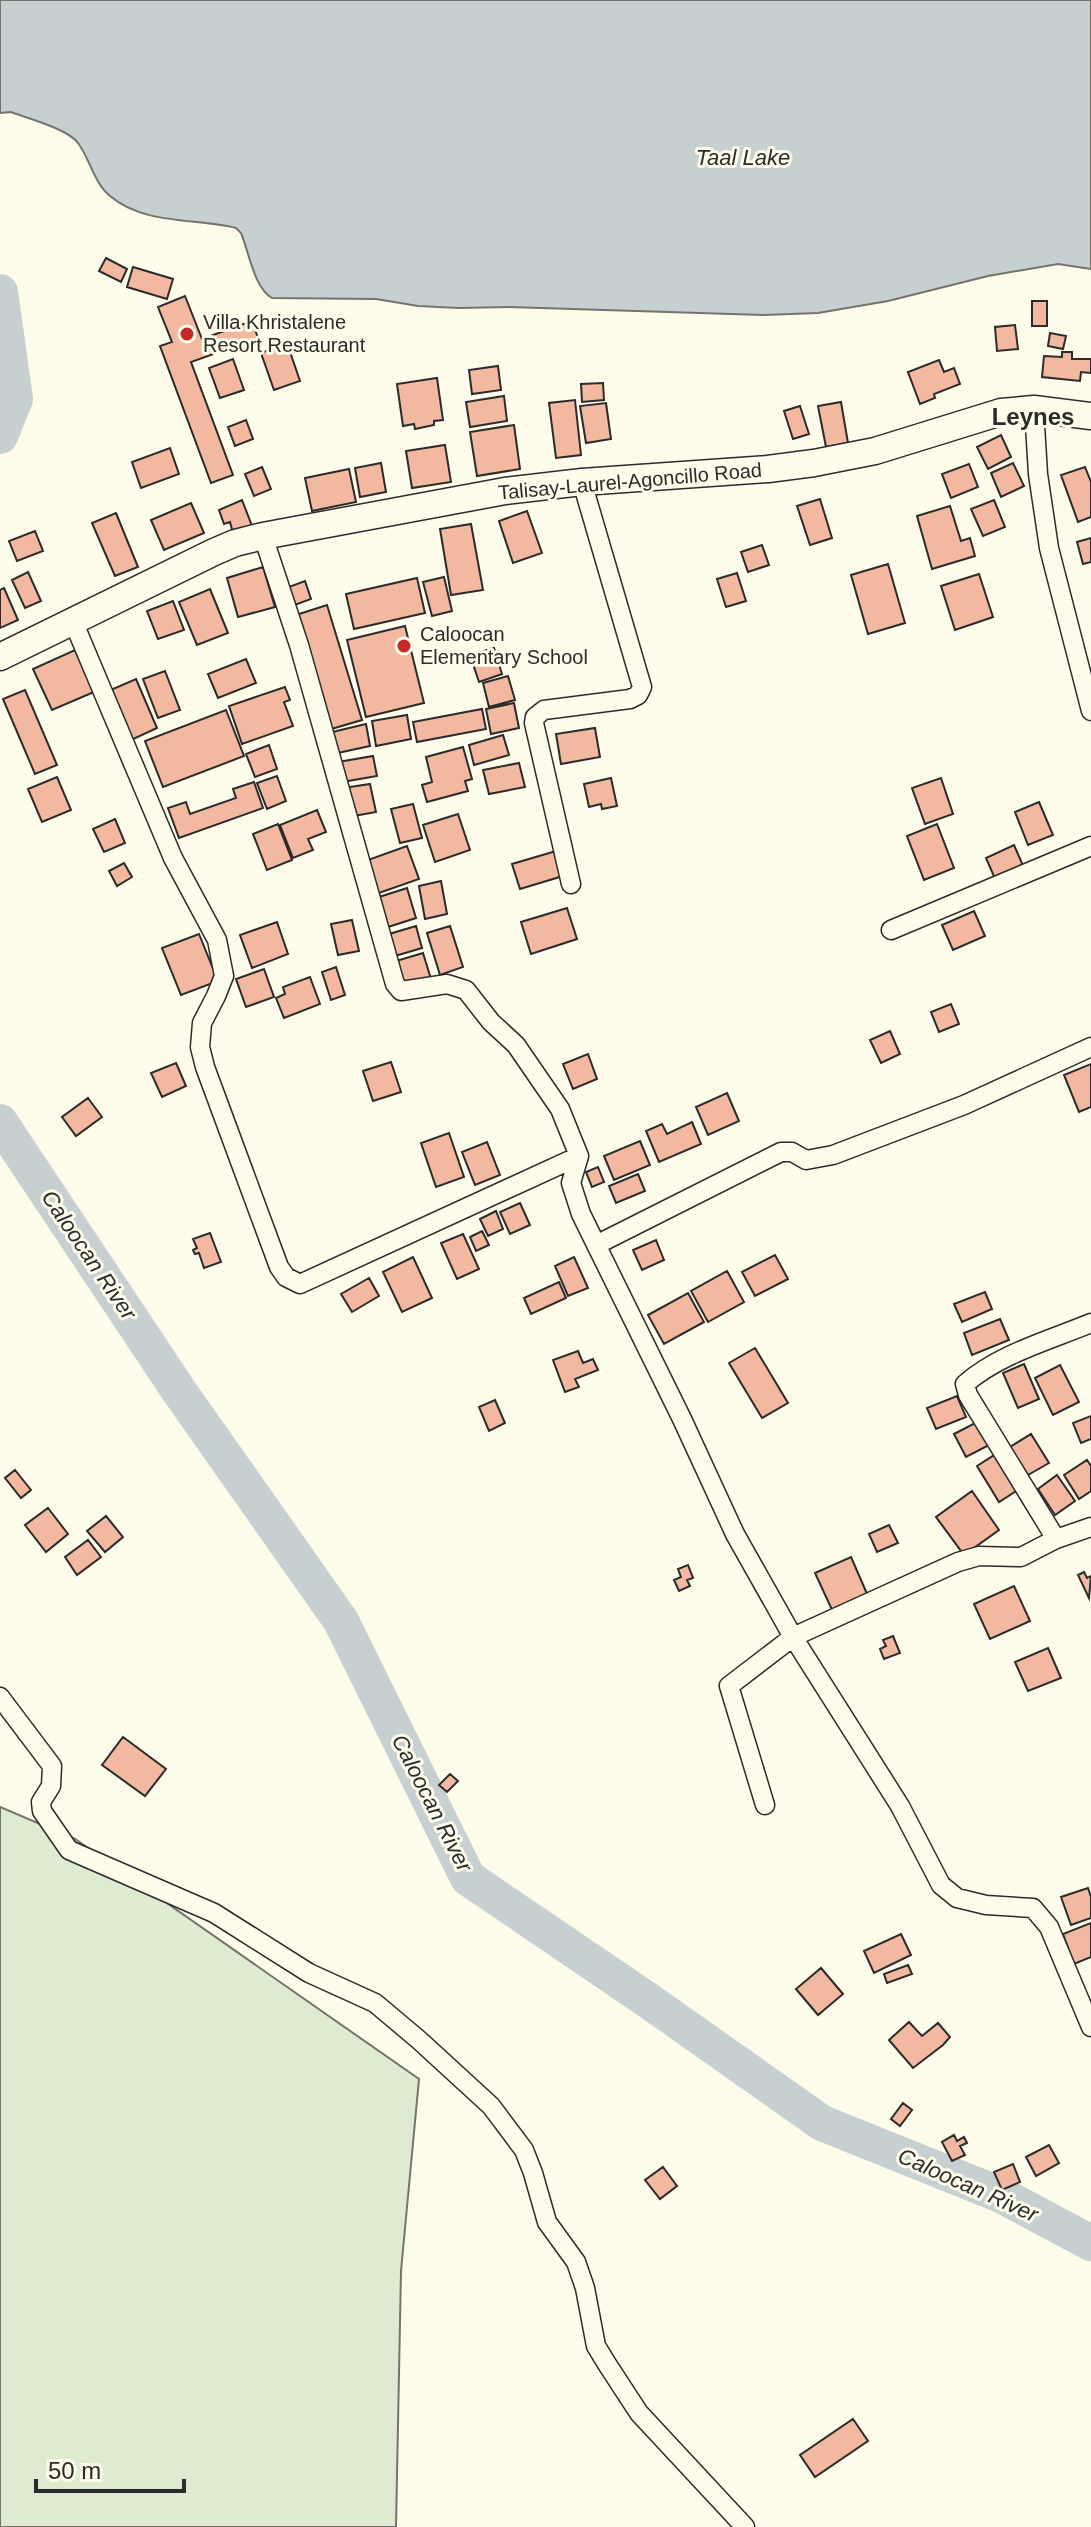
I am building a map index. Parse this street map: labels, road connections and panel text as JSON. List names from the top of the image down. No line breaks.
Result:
{"streets":{"main road":["Talisay-Laurel-Agoncillo Road"]},"districts":["Leynes"],"water":["Taal Lake","Caloocan River"],"places":["Villa Khristalene Resort Restaurant","Caloocan Elementary School"],"scale_bar":"50 m"}
